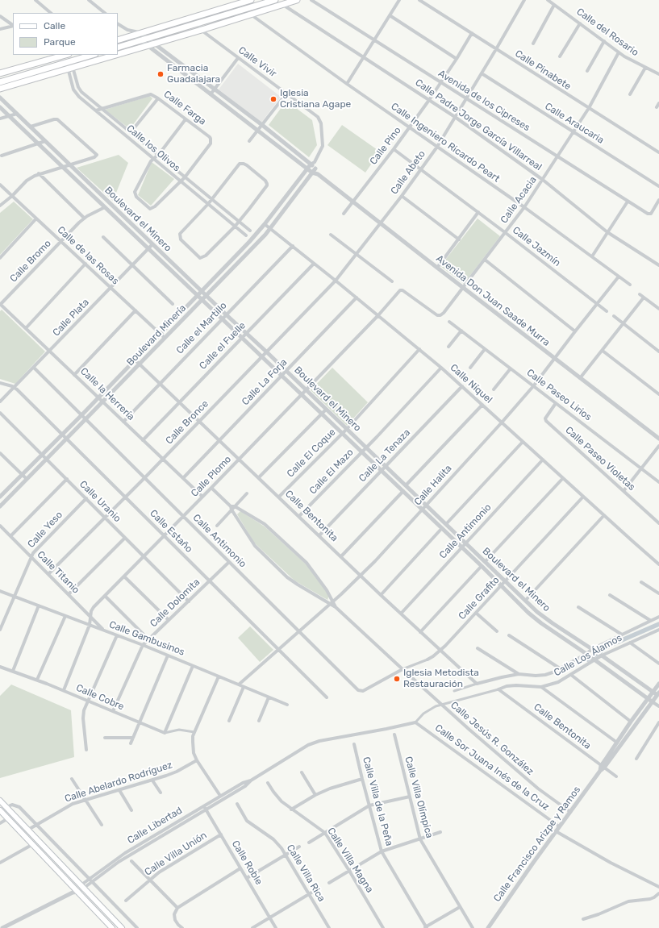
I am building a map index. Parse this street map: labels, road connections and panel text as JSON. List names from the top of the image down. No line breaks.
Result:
{"streets":{"street":["Calle del Rosario","Calle Vivir","Calle Pinabete","Avenida de los Cipreses","Calle Farga","Calle Araucaria","Calle Padre Jorge García Villarreal","Calle Ingeniero Ricardo Peart","Calle Pino","Calle los Olivos","Calle Abeto","Calle Acacia","Boulevard el Minero","Calle Jazmín","Calle de las Rosas","Calle Bromo","Avenida Don Juan Saade Murra","Calle Plata","Calle el Martillo","Boulevard Minería","Calle el Fuelle","Calle La Forja","Calle Níquel","Calle la Herrería","Calle Paseo Lirios","Calle Bronce","Calle El Coque","Calle La Tenaza","Calle Paseo Violetas","Calle El Mazo","Calle Plomo","Calle Halita","Calle Uranio","Calle Bentonita","Calle Yeso","Calle Estaño","Calle Antimonio","Calle Titanio","Calle Grafito","Calle Dolomita","Calle Gambusinos","Calle Los Álamos","Calle Cobre","Calle Jesús R. González","Calle Sor Juana Inés de la Cruz","Calle Abelardo Rodríguez","Calle Villa Olímpica","Calle Villa de la Peña","Calle Libertad","Calle Francisco Arizpe y Ramos","Calle Villa Unión","Calle Villa Magna","Calle Roble","Calle Villa Rica"]},"crossings":[["Calle del Rosario","Calle Acacia"],["Calle Pinabete","Calle Pino"],["Calle Pinabete","Calle Abeto"],["Calle Pinabete","Calle Acacia"],["Avenida de los Cipreses","Calle Pino"],["Avenida de los Cipreses","Calle Abeto"],["Avenida de los Cipreses","Calle Acacia"],["Calle Farga","Calle los Olivos"],["Calle Araucaria","Calle Abeto"],["Calle Araucaria","Calle Acacia"],["Calle Padre Jorge García Villarreal","Calle Pino"],["Calle Padre Jorge García Villarreal","Calle Abeto"],["Calle Padre Jorge García Villarreal","Calle Acacia"],["Calle Ingeniero Ricardo Peart","Calle Pino"],["Calle Ingeniero Ricardo Peart","Calle Abeto"],["Calle Ingeniero Ricardo Peart","Calle Acacia"],["Calle Ingeniero Ricardo Peart","Calle Halita"],["Calle Pino","Calle Jazmín"],["Calle Pino","Avenida Don Juan Saade Murra"],["Calle Abeto","Calle Jazmín"],["Calle Abeto","Avenida Don Juan Saade Murra"],["Calle Abeto","Calle Níquel"],["Calle Abeto","Calle Bronce"],["Calle Acacia","Calle Jazmín"],["Calle Acacia","Avenida Don Juan Saade Murra"],["Calle Acacia","Calle Plomo"],["Boulevard el Minero","Calle Bromo"],["Boulevard el Minero","Calle Plata"],["Boulevard el Minero","Calle el Martillo"],["Boulevard el Minero","Boulevard Minería"],["Boulevard el Minero","Calle el Fuelle"],["Boulevard el Minero","Calle La Forja"],["Boulevard el Minero","Calle Bronce"],["Boulevard el Minero","Calle El Coque"],["Boulevard el Minero","Calle La Tenaza"],["Boulevard el Minero","Calle El Mazo"],["Boulevard el Minero","Calle Plomo"],["Boulevard el Minero","Calle Halita"],["Boulevard el Minero","Calle Antimonio"],["Boulevard el Minero","Calle Grafito"],["Boulevard el Minero","Calle Los Álamos"],["Boulevard el Minero","Calle Francisco Arizpe y Ramos"],["Calle Jazmín","Calle Halita"],["Calle de las Rosas","Calle Bromo"],["Calle de las Rosas","Calle Plata"],["Calle de las Rosas","Boulevard Minería"],["Calle Bromo","Calle la Herrería"],["Avenida Don Juan Saade Murra","Boulevard Minería"],["Avenida Don Juan Saade Murra","Calle Halita"],["Calle Plata","Calle la Herrería"],["Calle Plata","Calle Estaño"],["Calle Plata","Calle Antimonio"],["Calle el Martillo","Calle Níquel"],["Calle el Martillo","Calle la Herrería"],["Calle el Martillo","Calle Bentonita"],["Boulevard Minería","Calle Níquel"],["Boulevard Minería","Calle la Herrería"],["Boulevard Minería","Calle Uranio"],["Boulevard Minería","Calle Bentonita"],["Boulevard Minería","Calle Estaño"],["Boulevard Minería","Calle Antimonio"],["Calle el Fuelle","Calle Níquel"],["Calle el Fuelle","Calle la Herrería"],["Calle el Fuelle","Calle Bentonita"],["Calle La Forja","Calle Níquel"],["Calle La Forja","Calle la Herrería"],["Calle La Forja","Calle Bentonita"],["Calle Níquel","Calle Bronce"],["Calle Níquel","Calle El Coque"],["Calle Níquel","Calle La Tenaza"],["Calle Níquel","Calle El Mazo"],["Calle Níquel","Calle Plomo"],["Calle Níquel","Calle Halita"],["Calle Níquel","Calle Antimonio"],["Calle Níquel","Calle Grafito"],["Calle la Herrería","Calle Bronce"],["Calle la Herrería","Calle Plomo"],["Calle Paseo Lirios","Calle Paseo Violetas"],["Calle Paseo Lirios","Calle Halita"],["Calle Bronce","Calle Uranio"],["Calle Bronce","Calle Bentonita"],["Calle Bronce","Calle Estaño"],["Calle Bronce","Calle Antimonio"],["Calle Bronce","Calle Titanio"],["Calle El Coque","Calle Bentonita"],["Calle La Tenaza","Calle Bentonita"],["Calle El Mazo","Calle Bentonita"],["Calle Plomo","Calle Uranio"],["Calle Plomo","Calle Bentonita"],["Calle Plomo","Calle Estaño"],["Calle Plomo","Calle Antimonio"],["Calle Plomo","Calle Titanio"],["Calle Plomo","Calle Gambusinos"],["Calle Plomo","Calle Cobre"],["Calle Plomo","Calle Jesús R. González"],["Calle Halita","Calle Bentonita"],["Calle Halita","Calle Estaño"],["Calle Halita","Calle Antimonio"],["Calle Halita","Calle Gambusinos"],["Calle Halita","Calle Jesús R. González"],["Calle Uranio","Calle Yeso"],["Calle Uranio","Calle Dolomita"],["Calle Bentonita","Calle Antimonio"],["Calle Bentonita","Calle Grafito"],["Calle Bentonita","Calle Los Álamos"],["Calle Bentonita","Calle Francisco Arizpe y Ramos"],["Calle Yeso","Calle Titanio"],["Calle Yeso","Calle Gambusinos"],["Calle Estaño","Calle Dolomita"],["Calle Antimonio","Calle Grafito"],["Calle Antimonio","Calle Dolomita"],["Calle Antimonio","Calle Jesús R. González"],["Calle Titanio","Calle Gambusinos"],["Calle Grafito","Calle Jesús R. González"],["Calle Dolomita","Calle Gambusinos"],["Calle Dolomita","Calle Cobre"],["Calle Los Álamos","Calle Jesús R. González"],["Calle Los Álamos","Calle Sor Juana Inés de la Cruz"],["Calle Los Álamos","Calle Libertad"],["Calle Jesús R. González","Calle Francisco Arizpe y Ramos"],["Calle Sor Juana Inés de la Cruz","Calle Libertad"],["Calle Sor Juana Inés de la Cruz","Calle Francisco Arizpe y Ramos"],["Calle Libertad","Calle Roble"],["Calle Villa Unión","Calle Roble"]],"places":["Farmacia Guadalajara","Iglesia Cristiana Agape","Iglesia Metodista Restauración"],"legend":["Calle","Parque"]}
